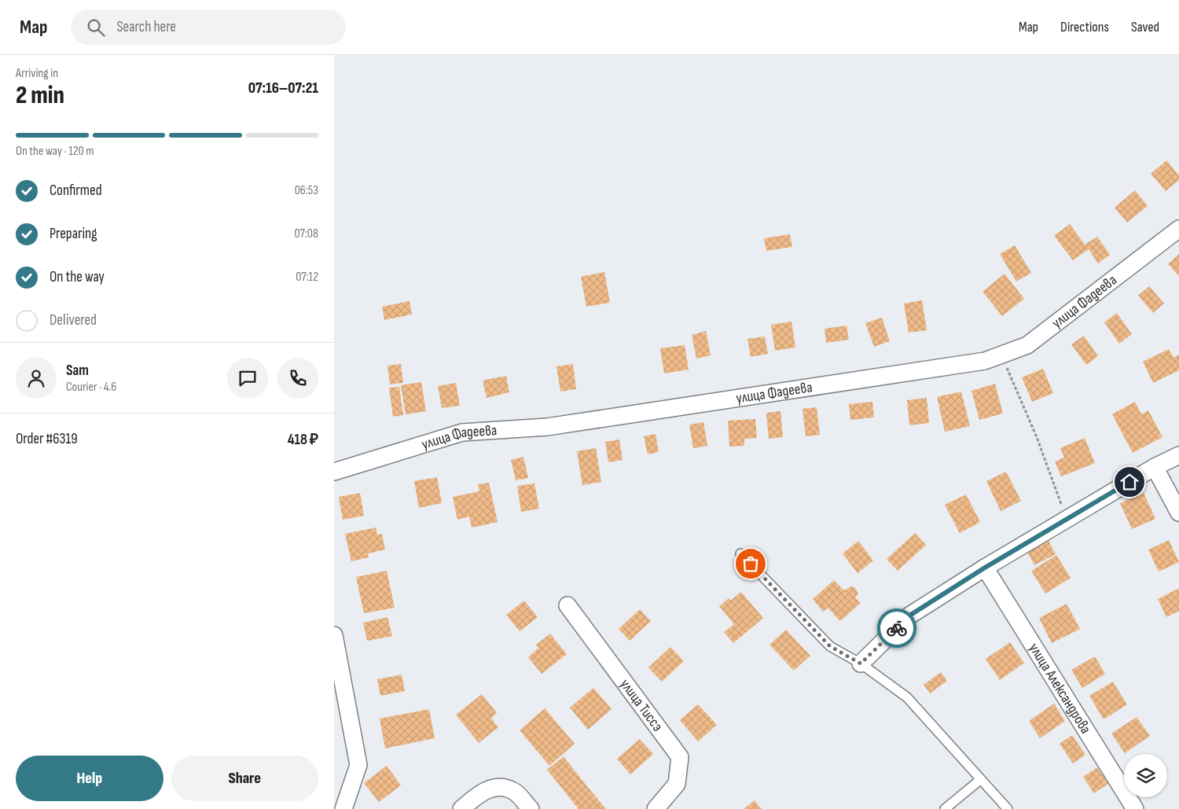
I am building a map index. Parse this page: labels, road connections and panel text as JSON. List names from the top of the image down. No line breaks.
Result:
{"streets":{"street":["улица Фадеева","улица Александрова","улица Тиссэ"]},"page":{"header":"Map","search":"Search here","nav":["Map","Directions","Saved"],"heading":["2 min","Arriving in","07:16–07:21"],"panel":["Sam","Courier · 4.6","Order #6319","418 ₽"],"bar":"On the way · 120 m","list":[["Confirmed","06:53"],["Preparing","07:08"],["On the way","07:12"],"Delivered"],"buttons":["Help","Share"]}}
